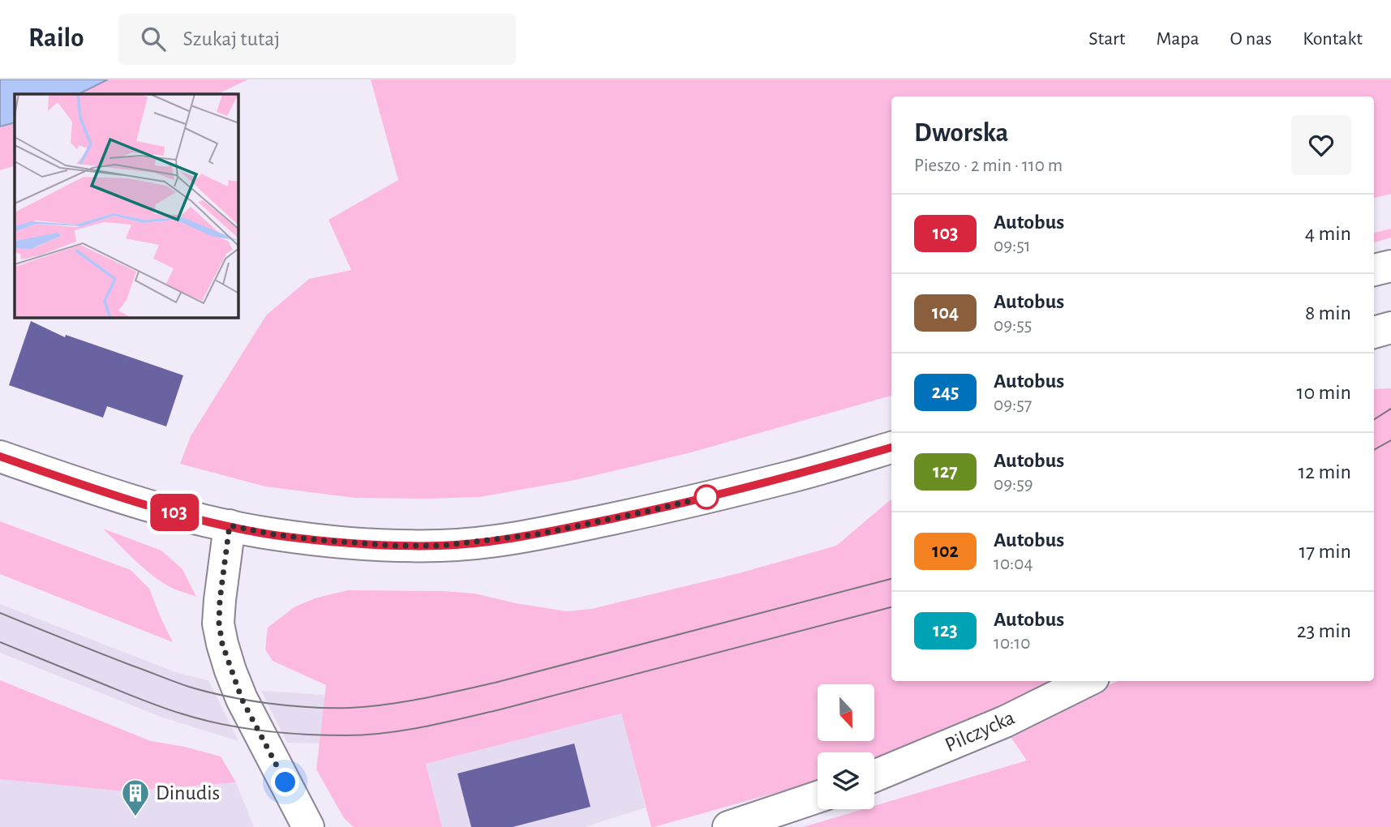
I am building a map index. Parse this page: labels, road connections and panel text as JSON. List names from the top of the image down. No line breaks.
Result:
{"streets":{"street":["Pilczycka"]},"places":{"building":["Dinudis"]},"lines":["bus line 103"],"north":"bottom","page":{"header":"Railo","search":"Szukaj tutaj","nav":["Start","Mapa","O nas","Kontakt"],"on_map":"103","heading":["Dworska","Pieszo · 2 min · 110 m"],"list":[{"mark":"103","name":"Autobus","note":"09:51","value":"4 min"},{"mark":"104","name":"Autobus","note":"09:55","value":"8 min"},{"mark":"245","name":"Autobus","note":"09:57","value":"10 min"},{"mark":"127","name":"Autobus","note":"09:59","value":"12 min"},{"mark":"102","name":"Autobus","note":"10:04","value":"17 min"},{"mark":"123","name":"Autobus","note":"10:10","value":"23 min"}]}}
